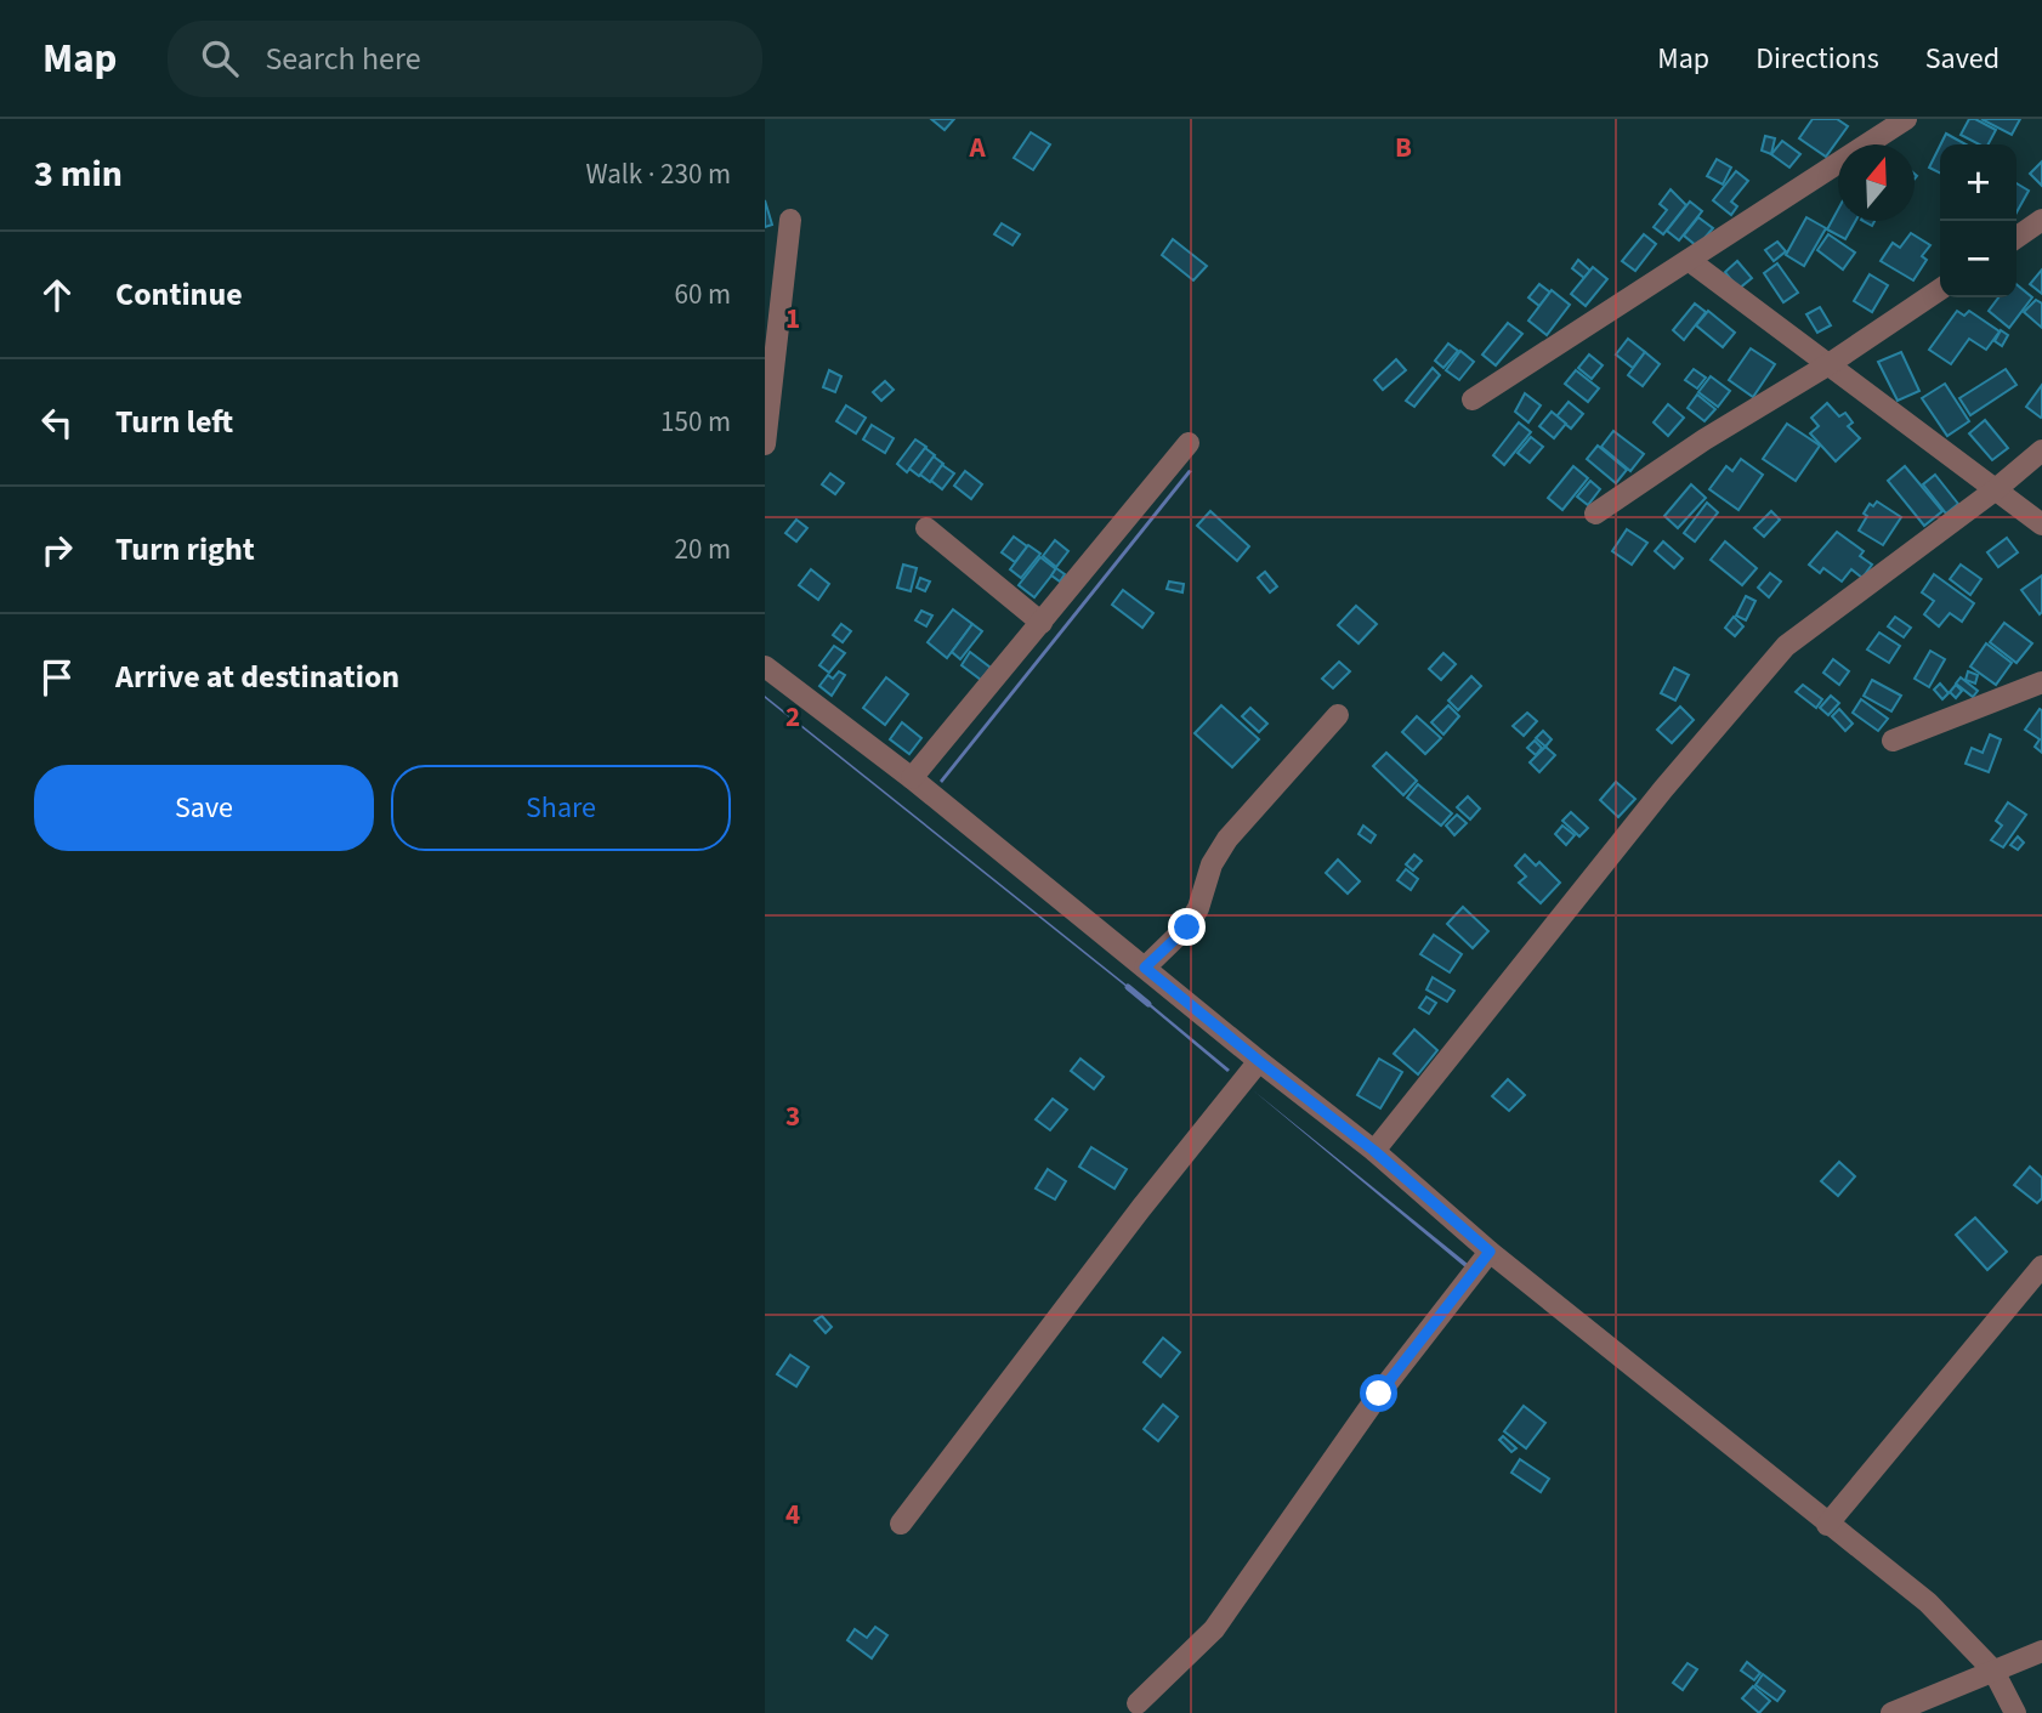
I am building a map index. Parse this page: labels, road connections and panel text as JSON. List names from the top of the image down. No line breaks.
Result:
{"north":"top","page":{"header":"Map","search":"Search here","nav":["Map","Directions","Saved"],"heading":["3 min","Walk · 230 m"],"map_buttons":["+","−"],"list":[["Continue","60 m"],["Turn left","150 m"],["Turn right","20 m"],"Arrive at destination"],"buttons":["Save","Share"]},"grid":{"columns":["A","B"],"rows":["1","2","3","4"]}}
